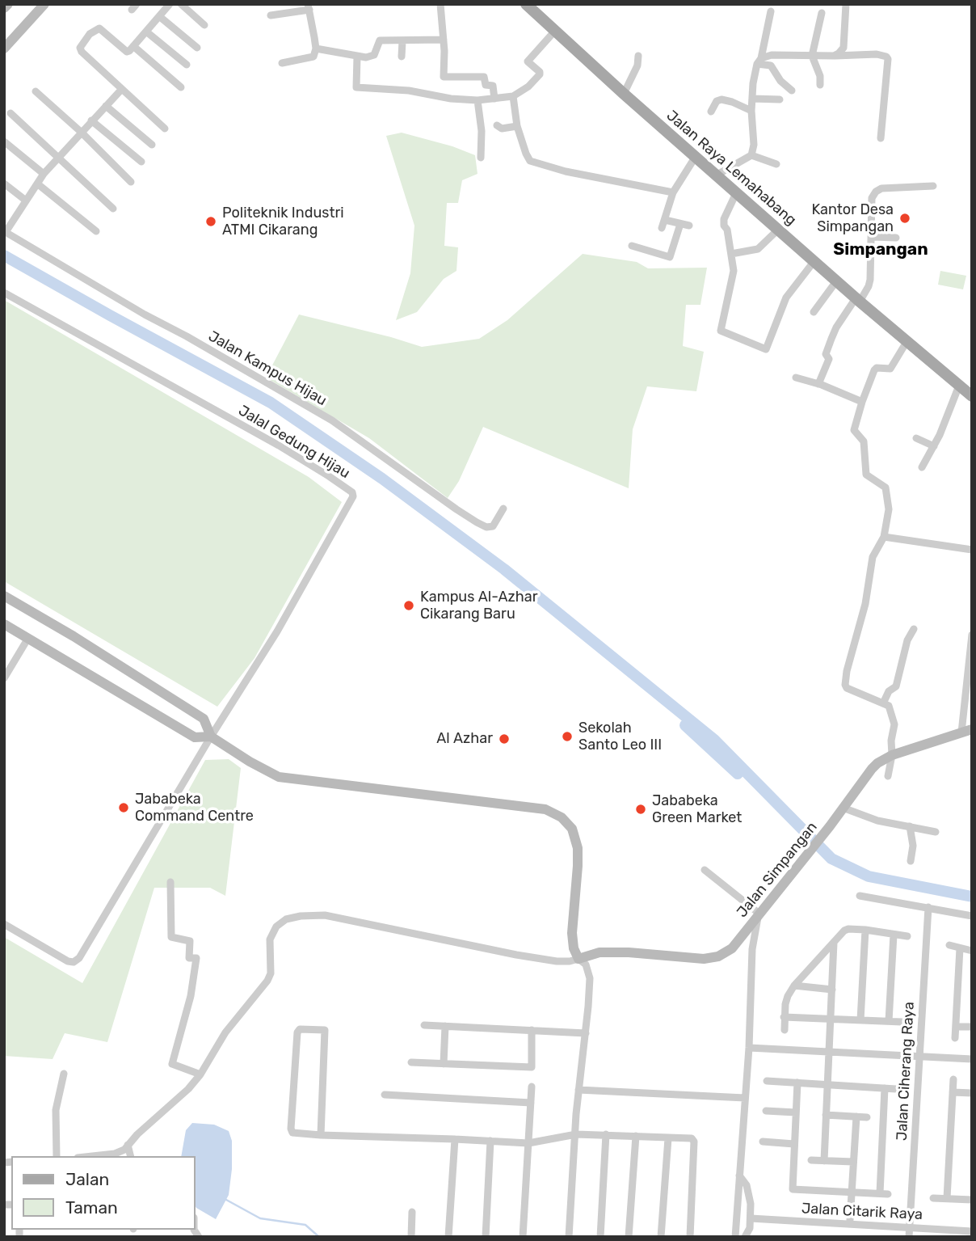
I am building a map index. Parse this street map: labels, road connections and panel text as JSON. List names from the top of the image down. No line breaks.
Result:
{"streets":{"main road":["Jalan Raya Lemahabang"],"street":["Jalan Kampus Hijau","Jalal Gedung Hijau","Jalan Simpangan","Jalan Ciherang Raya","Jalan Citarik Raya"]},"crossings":[["Jalan Ciherang Raya","Jalan Citarik Raya"]],"districts":["Simpangan"],"places":["Kantor Desa Simpangan","Politeknik Industri ATMI Cikarang","Kampus Al-Azhar Cikarang Baru","Sekolah Santo Leo III","Al Azhar","Jababeka Command Centre","Jababeka Green Market"],"legend":["Jalan","Taman"]}
